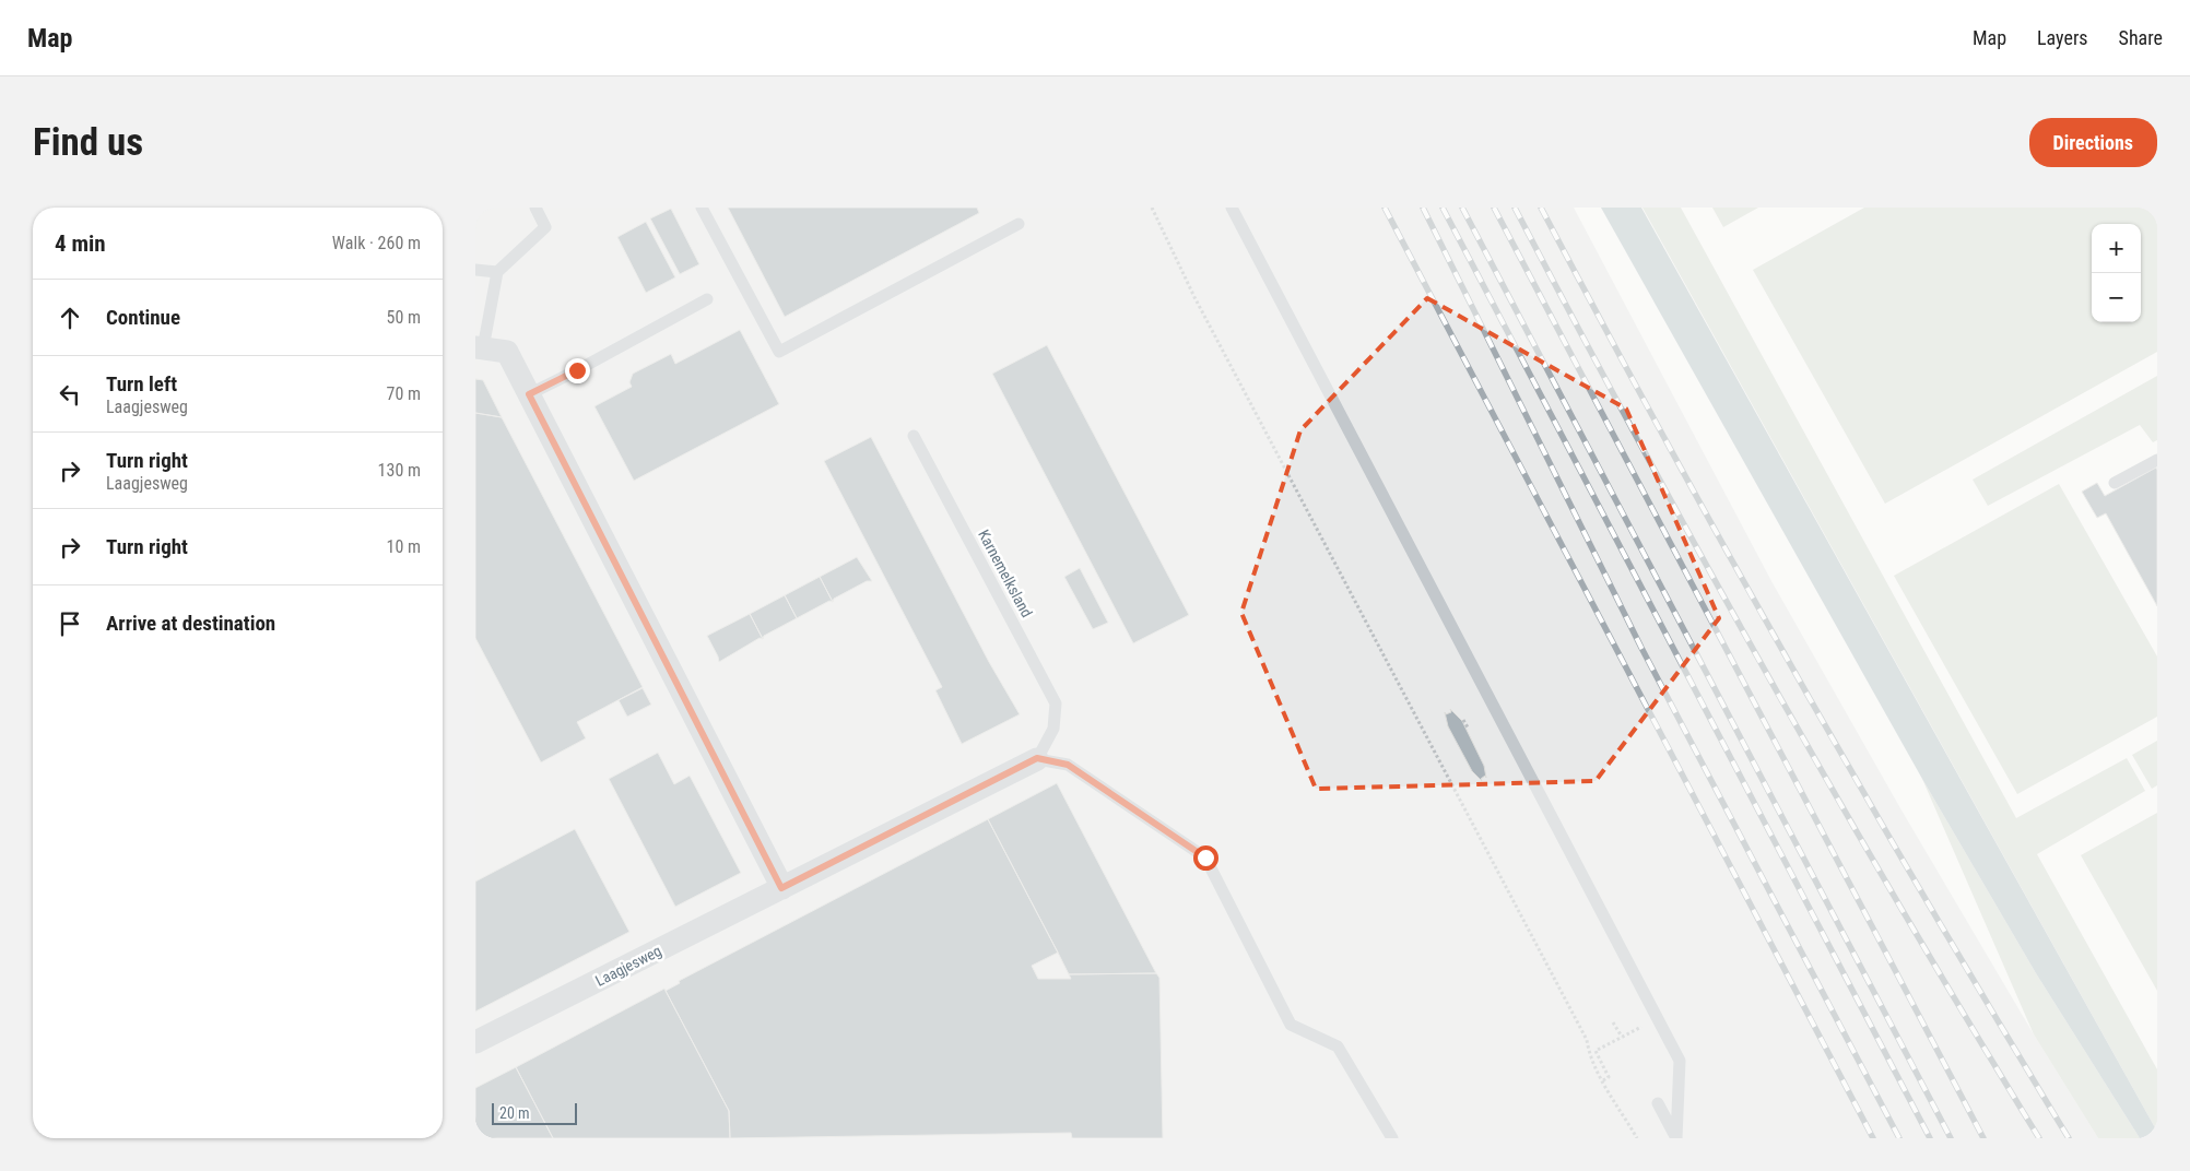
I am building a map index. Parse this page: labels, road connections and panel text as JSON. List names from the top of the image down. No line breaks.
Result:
{"streets":{"street":["Laagjesweg"],"lane":["Karnemelksland"]},"crossings":[["Karnemelksland","Laagjesweg"]],"scale_bar":"20 m","page":{"header":"Map","nav":["Map","Layers","Share"],"buttons":"Directions","title":"Find us","heading":["4 min","Walk · 260 m"],"map_buttons":["+","−"],"list":[["Continue","50 m"],["Turn left","Laagjesweg","70 m"],["Turn right","Laagjesweg","130 m"],["Turn right","10 m"],"Arrive at destination"],"scale":"20 m"}}
